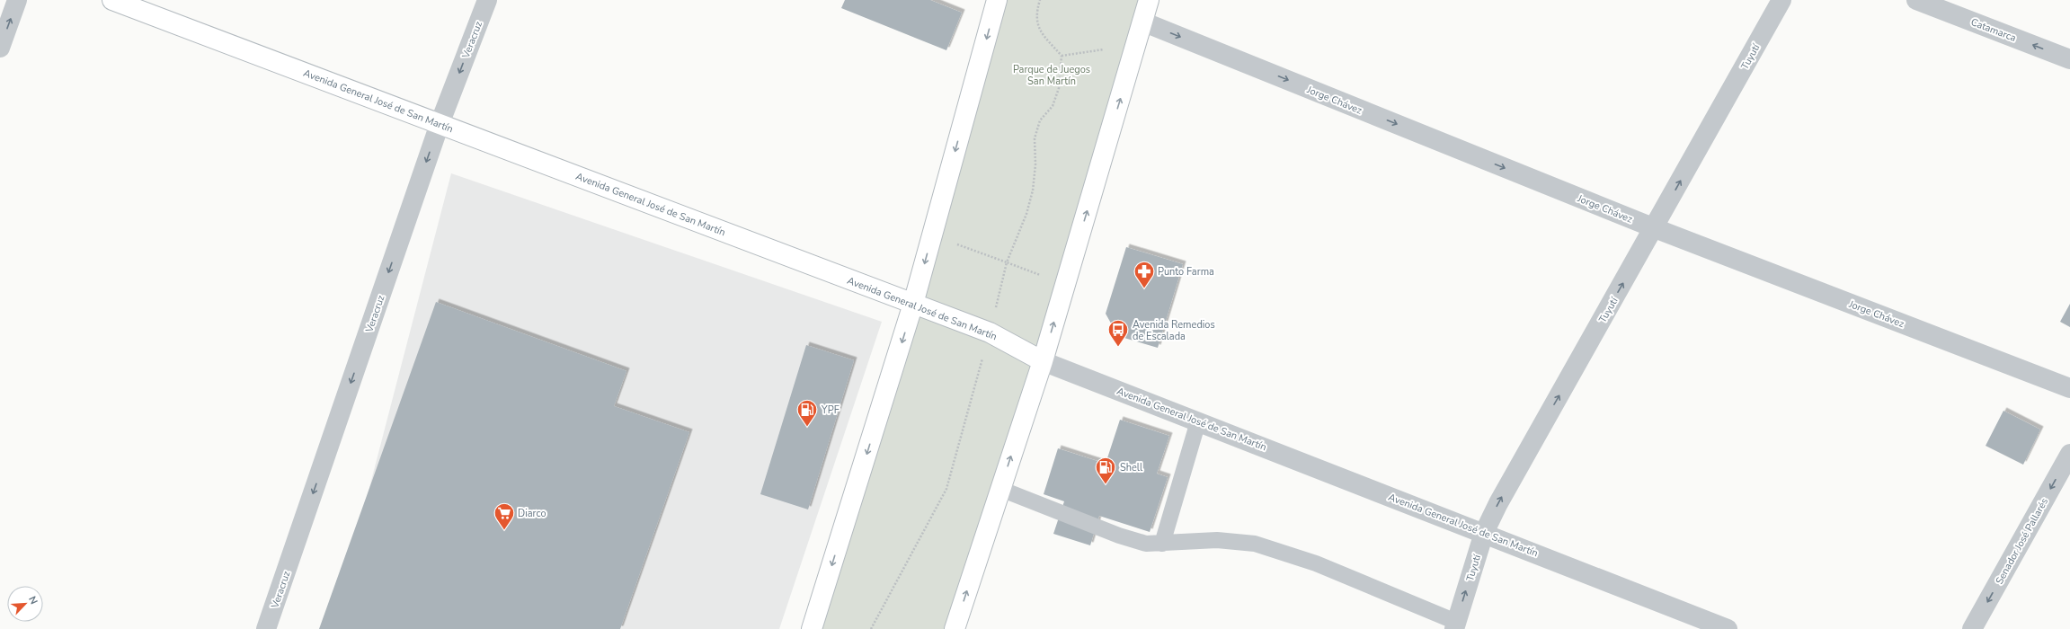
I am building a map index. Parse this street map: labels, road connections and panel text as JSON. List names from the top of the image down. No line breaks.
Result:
{"streets":{"main road":["Avenida General José de San Martín"],"street":["Catamarca","Veracruz","Tuyutí","Jorge Chávez","Senador José Pallarés"]},"crossings":[["Veracruz","Avenida General José de San Martín"],["Tuyutí","Jorge Chávez"],["Tuyutí","Avenida General José de San Martín"]],"one_way":["Catamarca","Veracruz","Tuyutí","Jorge Chávez","Senador José Pallarés"],"parks":["Parque de Juegos San Martín"],"places":{"pharmacy":["Punto Farma"],"bus stop":["Avenida Remedios de Escalada"],"fuel station":["YPF","Shell"],"supermarket":["Diarco"]},"north":"top right"}
